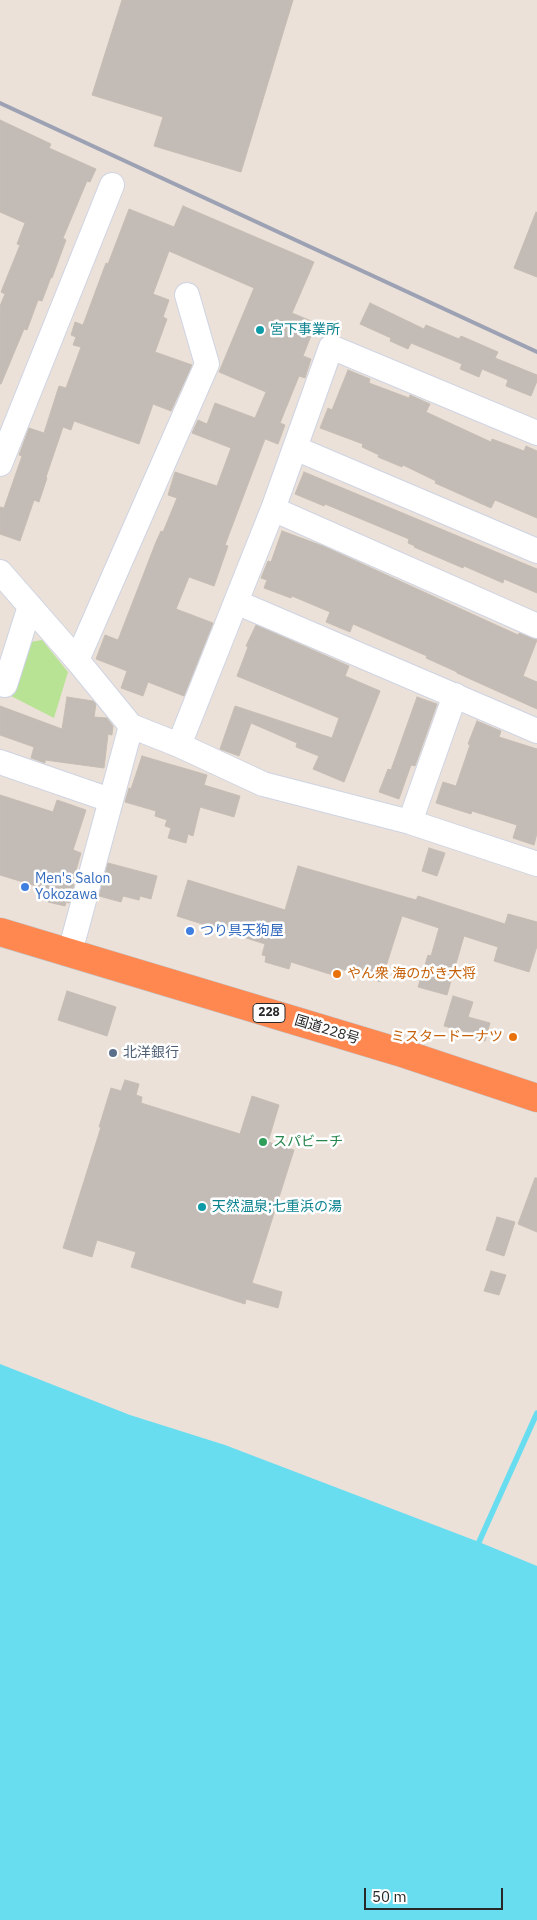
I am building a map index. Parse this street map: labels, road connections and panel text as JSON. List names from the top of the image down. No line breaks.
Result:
{"streets":{"highway":["228","国道228号"]},"places":["宮下事業所","Men's Salon Yokozawa","つり具天狗屋","やん衆 海のがき大将","ミスタードーナツ","北洋銀行","スパビーチ","天然温泉;七重浜の湯"],"scale_bar":"50 m"}
